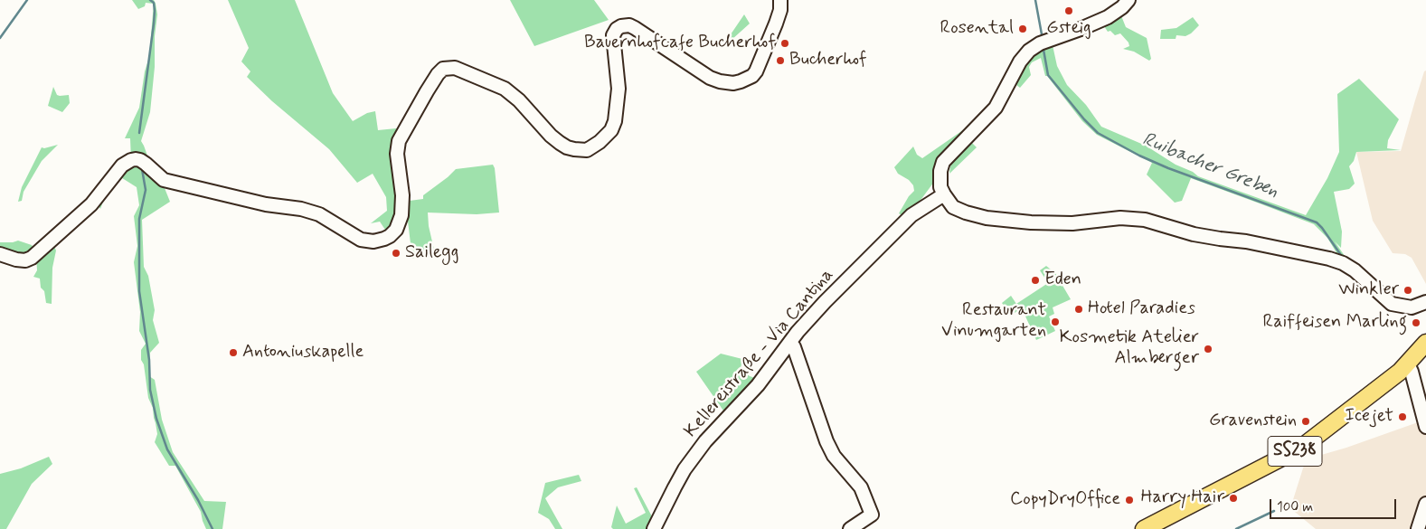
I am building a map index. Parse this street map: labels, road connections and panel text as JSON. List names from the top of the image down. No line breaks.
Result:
{"streets":{"main road":["SS238"],"street":["Kellereistraße - Via Cantina"]},"water":["Ruibacher Greben"],"places":["Gsteig","Rosental","Bauernhofcafe Bucherhof","Bucherhof","Sailegg","Eden","Winkler","Hotel Paradies","Restaurant Vinumgarten","Raiffeisen Marling","Kosmetik Atelier Almberger","Antoniuskapelle","Icejet","Gravenstein","Harry Hair","CopyDryOffice"],"scale_bar":"100 m"}
